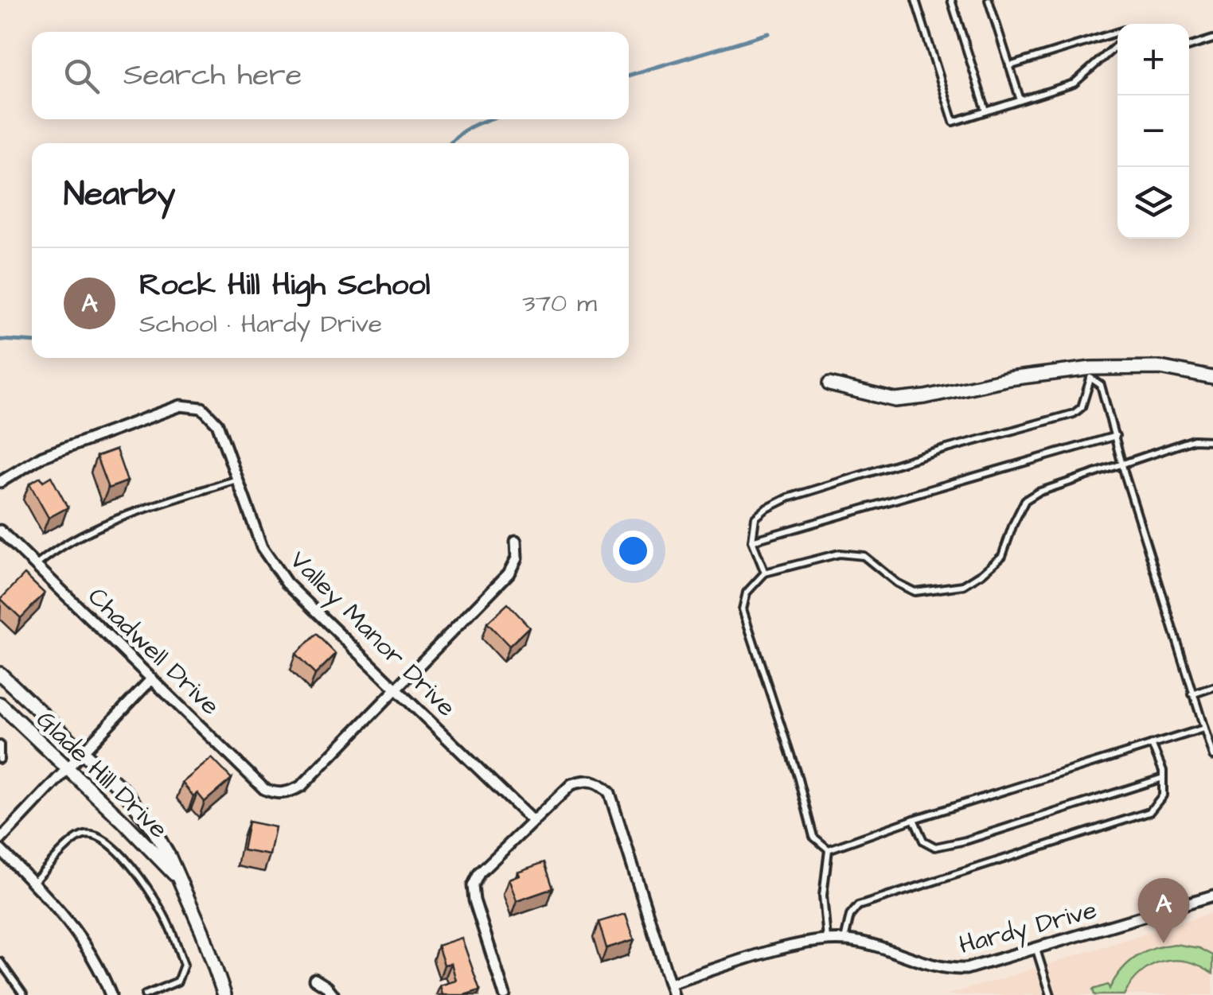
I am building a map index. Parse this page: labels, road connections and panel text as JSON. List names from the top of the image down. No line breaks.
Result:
{"streets":{"street":["Valley Manor Drive","Chadwell Drive","Glade Hill Drive","Hardy Drive"]},"crossings":[["Valley Manor Drive","Chadwell Drive"]],"page":{"map_buttons":["+","−"],"search":"Search here","heading":"Nearby","list":[{"mark":"A","name":"Rock Hill High School","note":"School · Hardy Drive","value":"370 m"}],"pins":"A"}}
